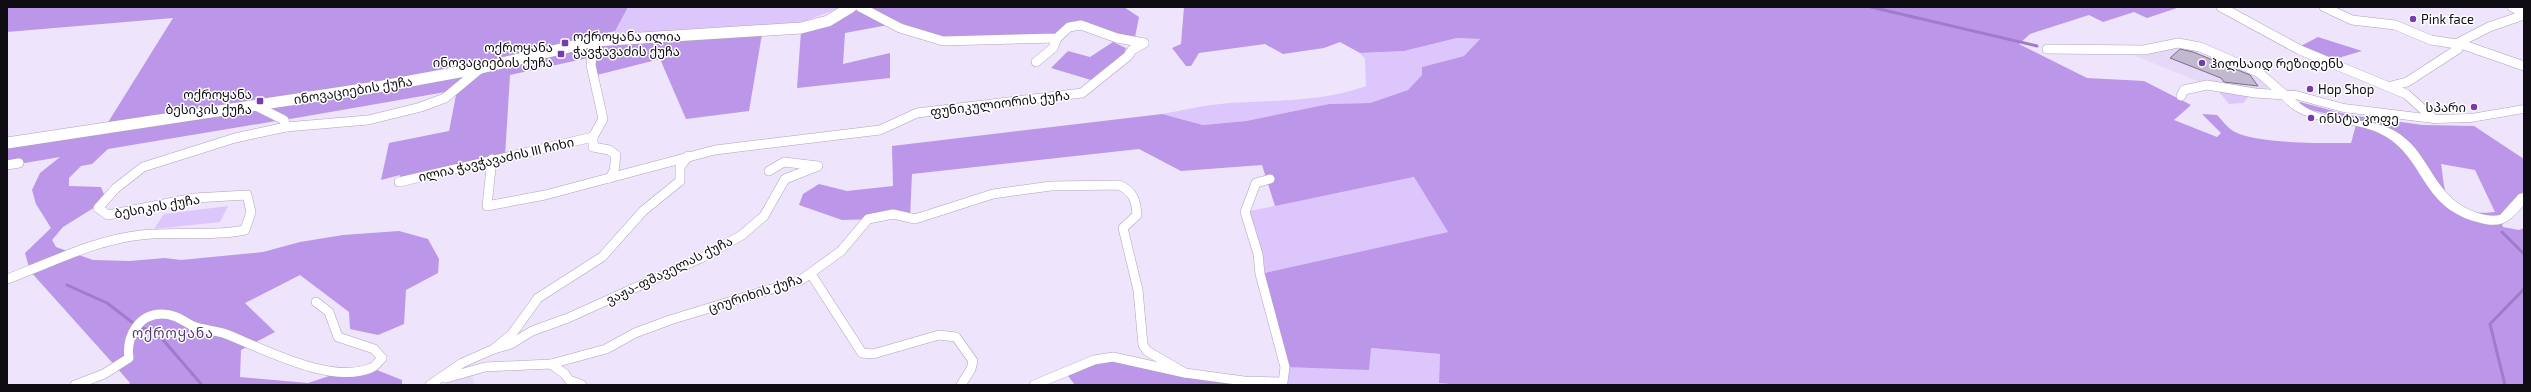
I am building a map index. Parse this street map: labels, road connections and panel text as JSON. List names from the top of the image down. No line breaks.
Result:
{"streets":{"street":["ინოვაციების ქუჩა","ფუნიკულიორის ქუჩა","ილია ჭავჭავაძის III ჩიხი","ბესიკის ქუჩა","ვაჟა-ფშაველას ქუჩა","ციურიხის ქუჩა"]},"crossings":[["ინოვაციების ქუჩა","ბესიკის ქუჩა"],["ფუნიკულიორის ქუჩა","ილია ჭავჭავაძის III ჩიხი"]],"districts":["ოქროყანა"],"places":{"other":["Pink face","ჰილსაიდ რეზიდენს","Hop Shop","სპარი","ინსტა კოფე"],"transit":["ოქროყანა ილია ჭავჭავაძის ქუჩა","ოქროყანა ინოვაციების ქუჩა","ოქროყანა ბესიკის ქუჩა"]}}
